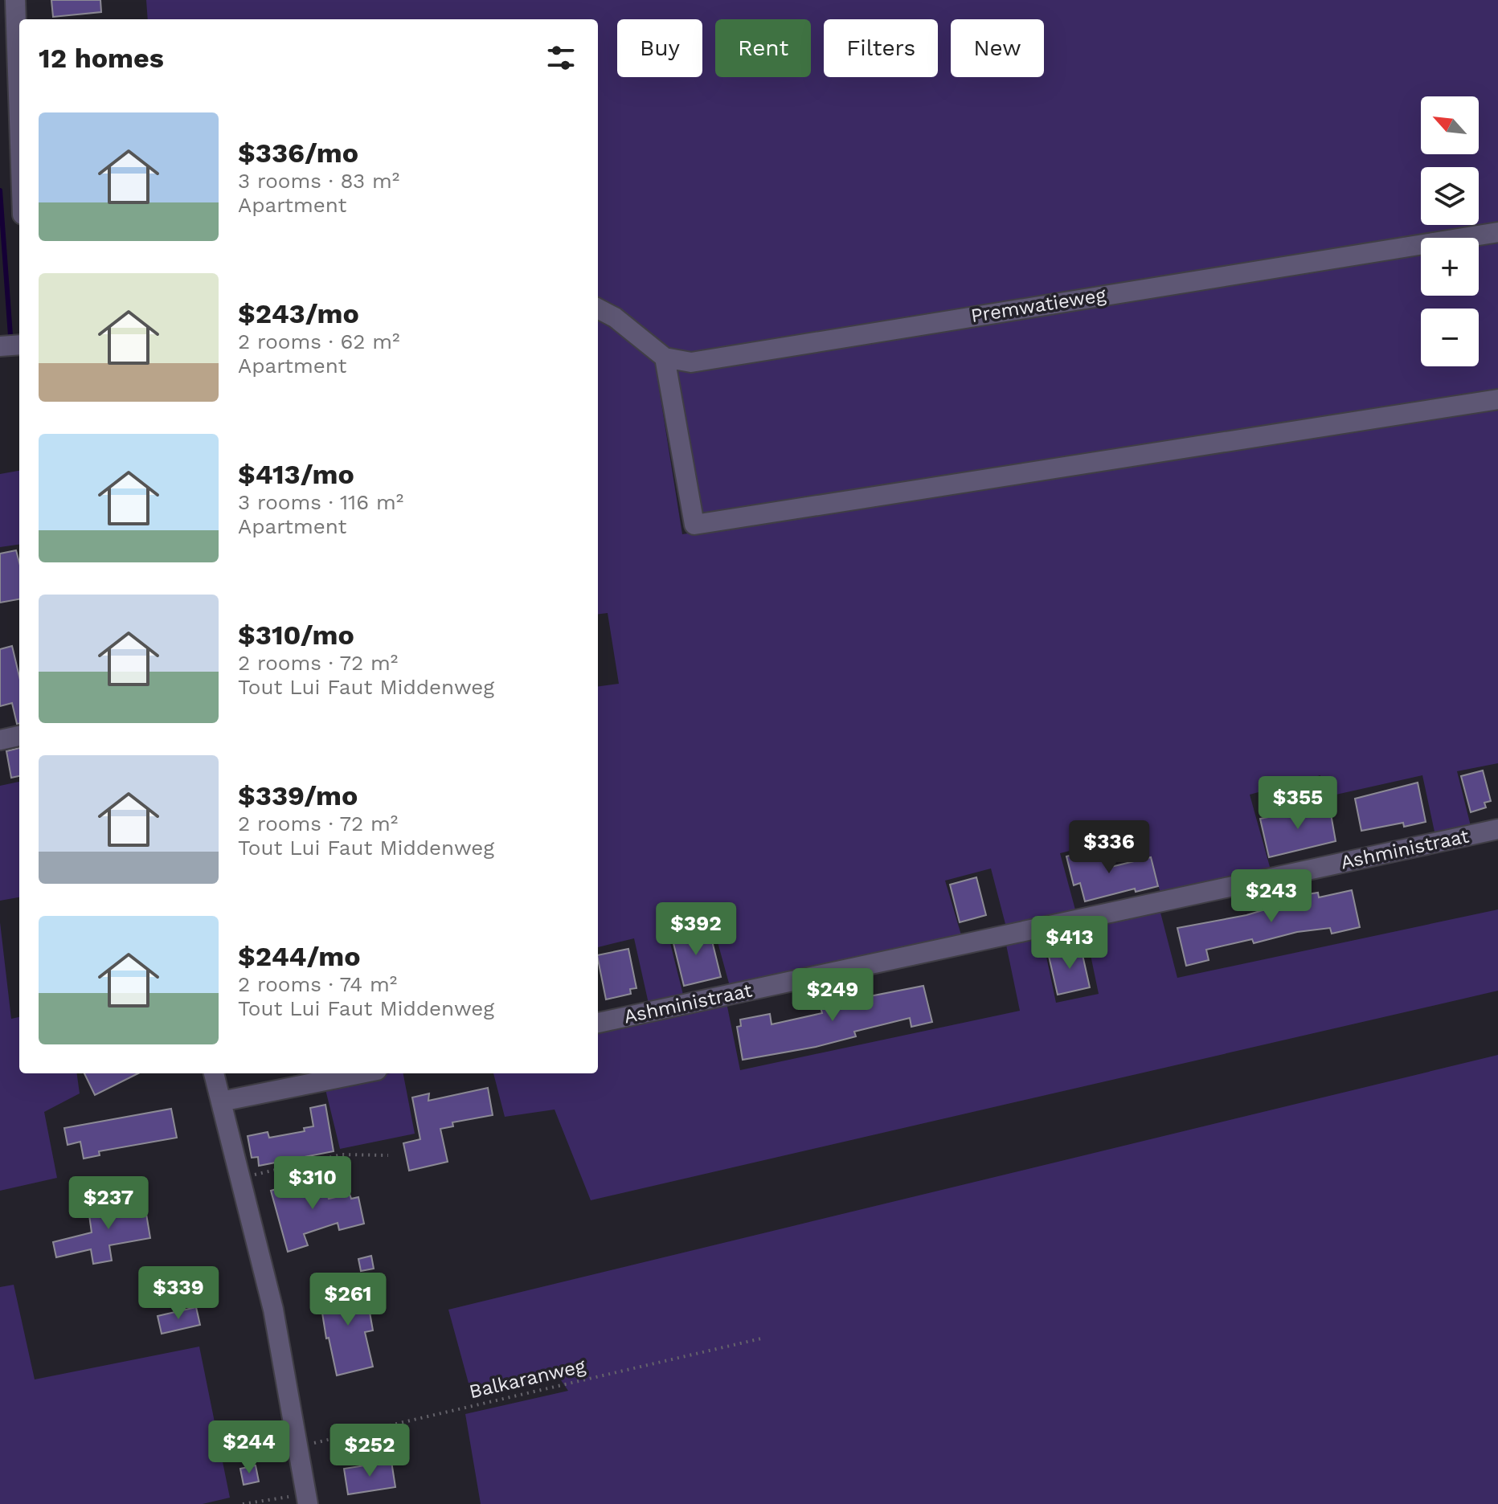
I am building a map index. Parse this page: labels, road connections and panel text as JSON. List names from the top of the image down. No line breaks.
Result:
{"streets":{"street":["Premwatieweg","Ashministraat"],"path":["Balkaranweg"]},"north":"top left","page":{"chip":["Buy","Rent","Filters","New"],"heading":"12 homes","map_buttons":["+","−"],"list":[{"name":"$336/mo","note":"3 rooms · 83 m² · Apartment"},{"name":"$243/mo","note":"2 rooms · 62 m² · Apartment"},{"name":"$413/mo","note":"3 rooms · 116 m² · Apartment"},{"name":"$310/mo","note":"2 rooms · 72 m² · Tout Lui Faut Middenweg"},{"name":"$339/mo","note":"2 rooms · 72 m² · Tout Lui Faut Middenweg"},{"name":"$244/mo","note":"2 rooms · 74 m² · Tout Lui Faut Middenweg"}],"price":["$355","$336","$243","$392","$413","$249","$310","$237","$339","$261","$244","$252"]}}
